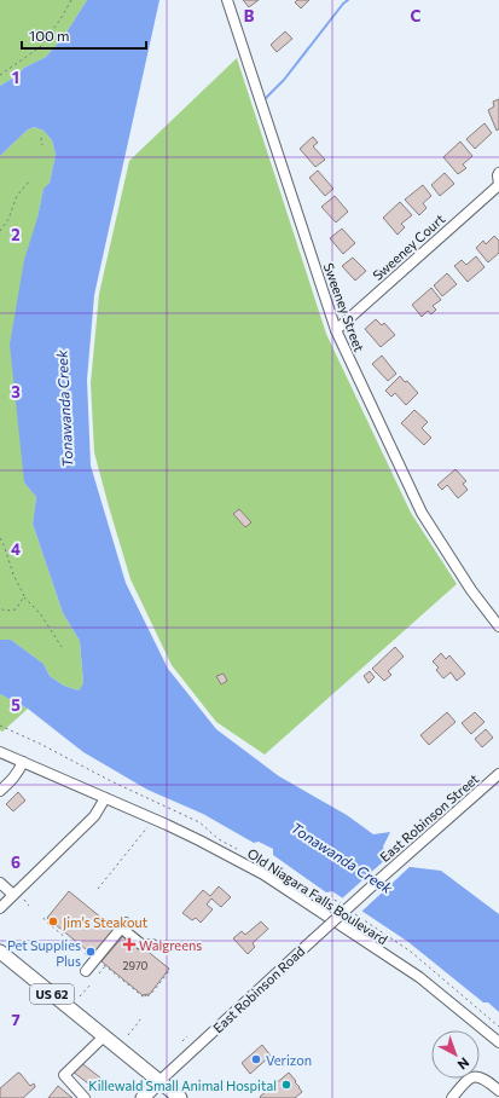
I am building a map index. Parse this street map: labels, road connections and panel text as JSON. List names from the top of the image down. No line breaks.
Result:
{"streets":{"main road":["East Robinson Road","US 62"],"street":["Sweeney Court","Sweeney Street","East Robinson Street","Old Niagara Falls Boulevard"]},"crossings":[["Sweeney Court","Sweeney Street"],["East Robinson Street","East Robinson Road"],["East Robinson Road","US 62"]],"water":["Tonawanda Creek"],"places":{"other":["Jim's Steakout","Pet Supplies Plus","Verizon","Killewald Small Animal Hospital"],"health":["Walgreens"]},"house_numbers":["2970"],"scale_bar":"100 m","north":"bottom right","grid":{"columns":["B","C"],"rows":["1","2","3","4","5","6","7"]}}
